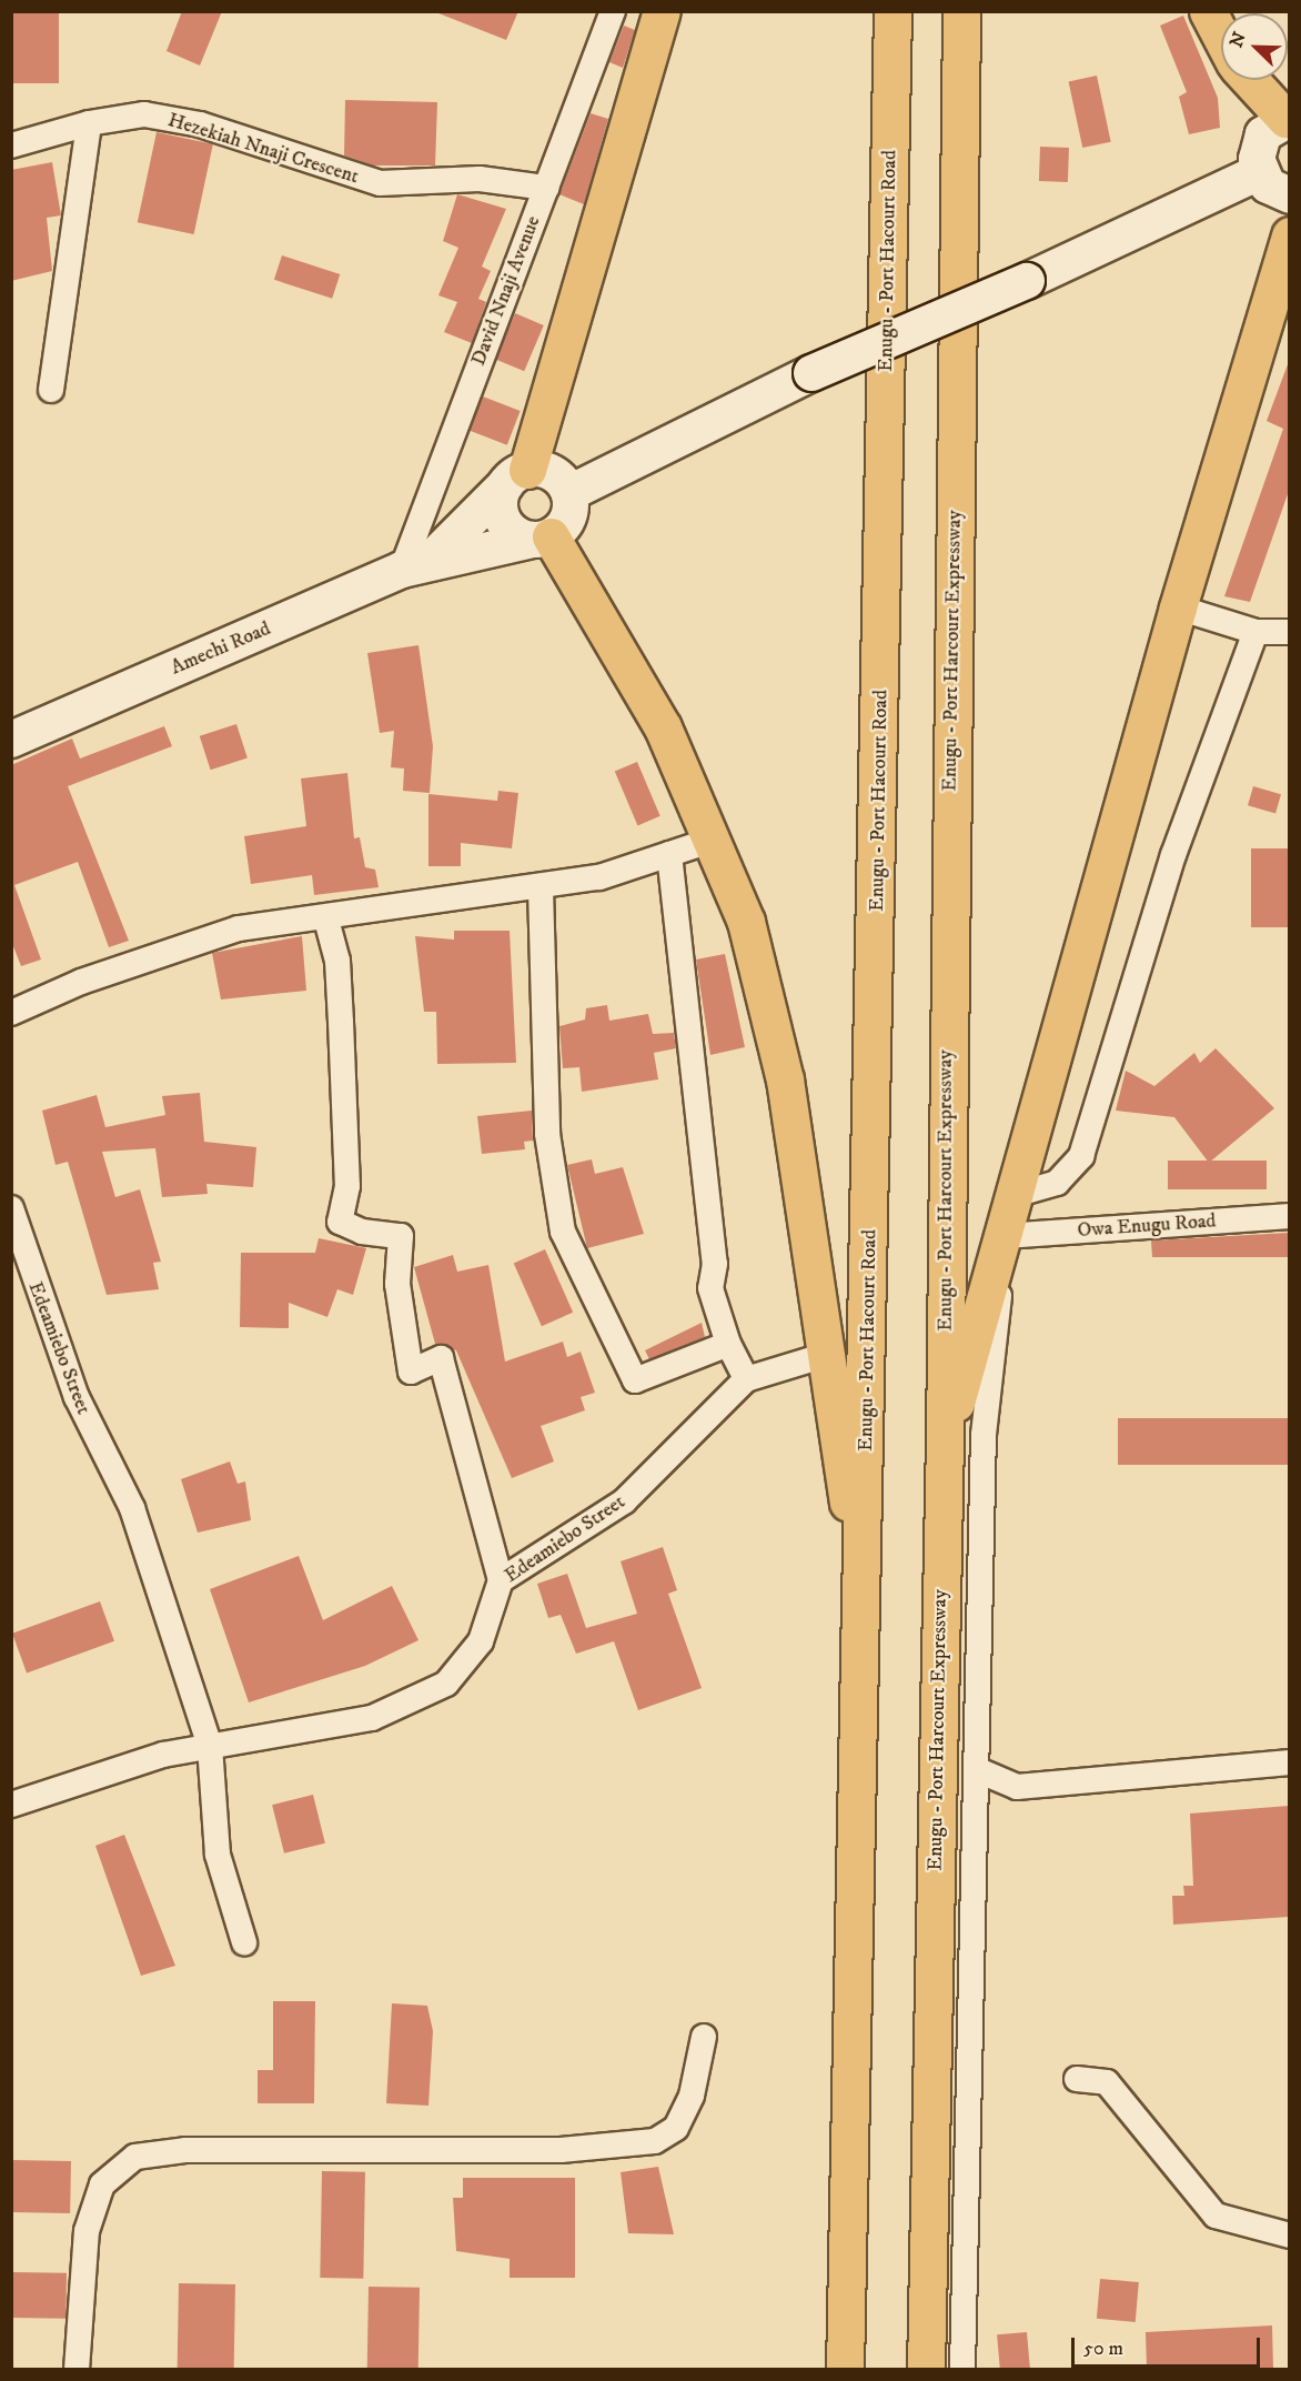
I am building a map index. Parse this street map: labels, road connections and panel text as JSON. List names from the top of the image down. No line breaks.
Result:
{"streets":{"highway":["Enugu - Port Hacourt Road","Enugu - Port Harcourt Expressway"],"main road":["Amechi Road"],"street":["Hezekiah Nnaji Crescent","David Nnaji Avenue","Owa Enugu Road","Edeamiebo Street"]},"crossings":[["Hezekiah Nnaji Crescent","David Nnaji Avenue"],["David Nnaji Avenue","Amechi Road"]],"scale_bar":"50 m","north":"top left"}
